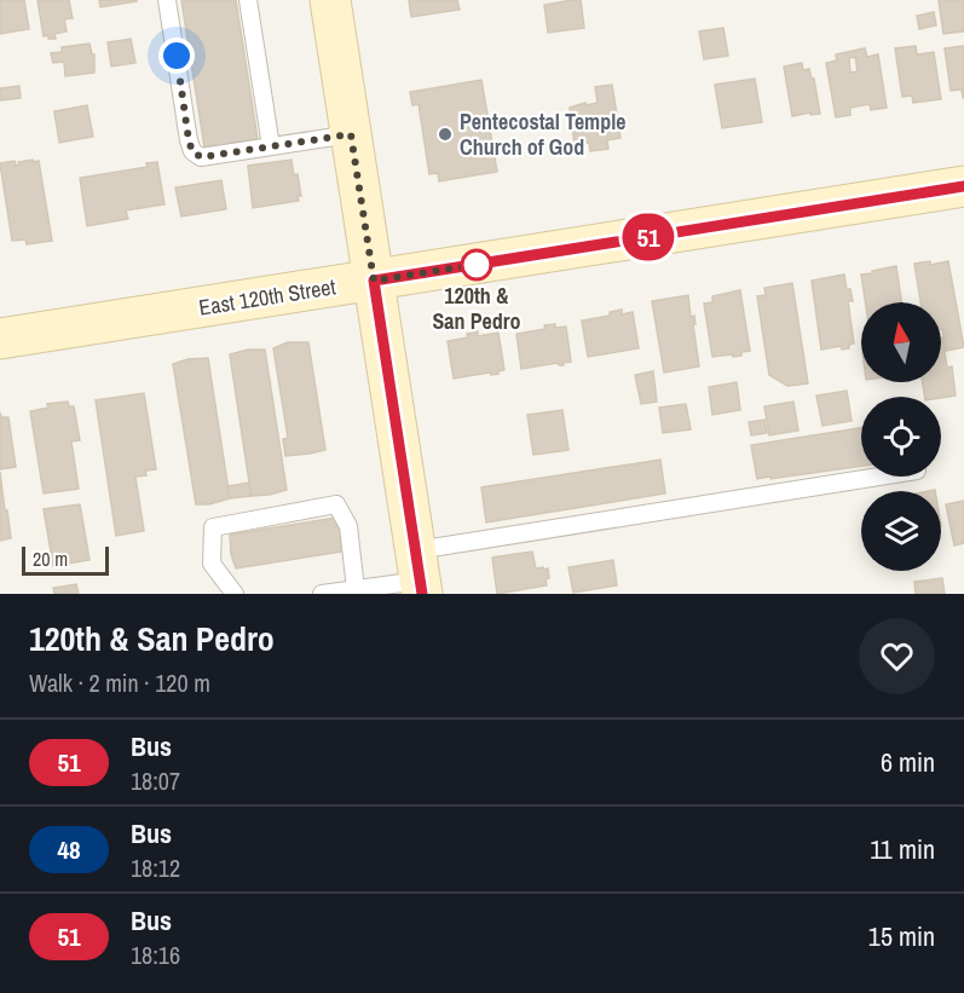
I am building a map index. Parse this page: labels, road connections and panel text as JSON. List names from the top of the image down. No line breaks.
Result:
{"streets":{"street":["East 120th Street"]},"places":["Pentecostal Temple Church of God","120th & San Pedro"],"lines":["bus line 51"],"scale_bar":"20 m","north":"top","page":{"on_map":"51","scale":"20 m","heading":["120th & San Pedro","Walk · 2 min · 120 m"],"list":[{"mark":"51","name":"Bus","note":"18:07","value":"6 min"},{"mark":"48","name":"Bus","note":"18:12","value":"11 min"},{"mark":"51","name":"Bus","note":"18:16","value":"15 min"}]}}
